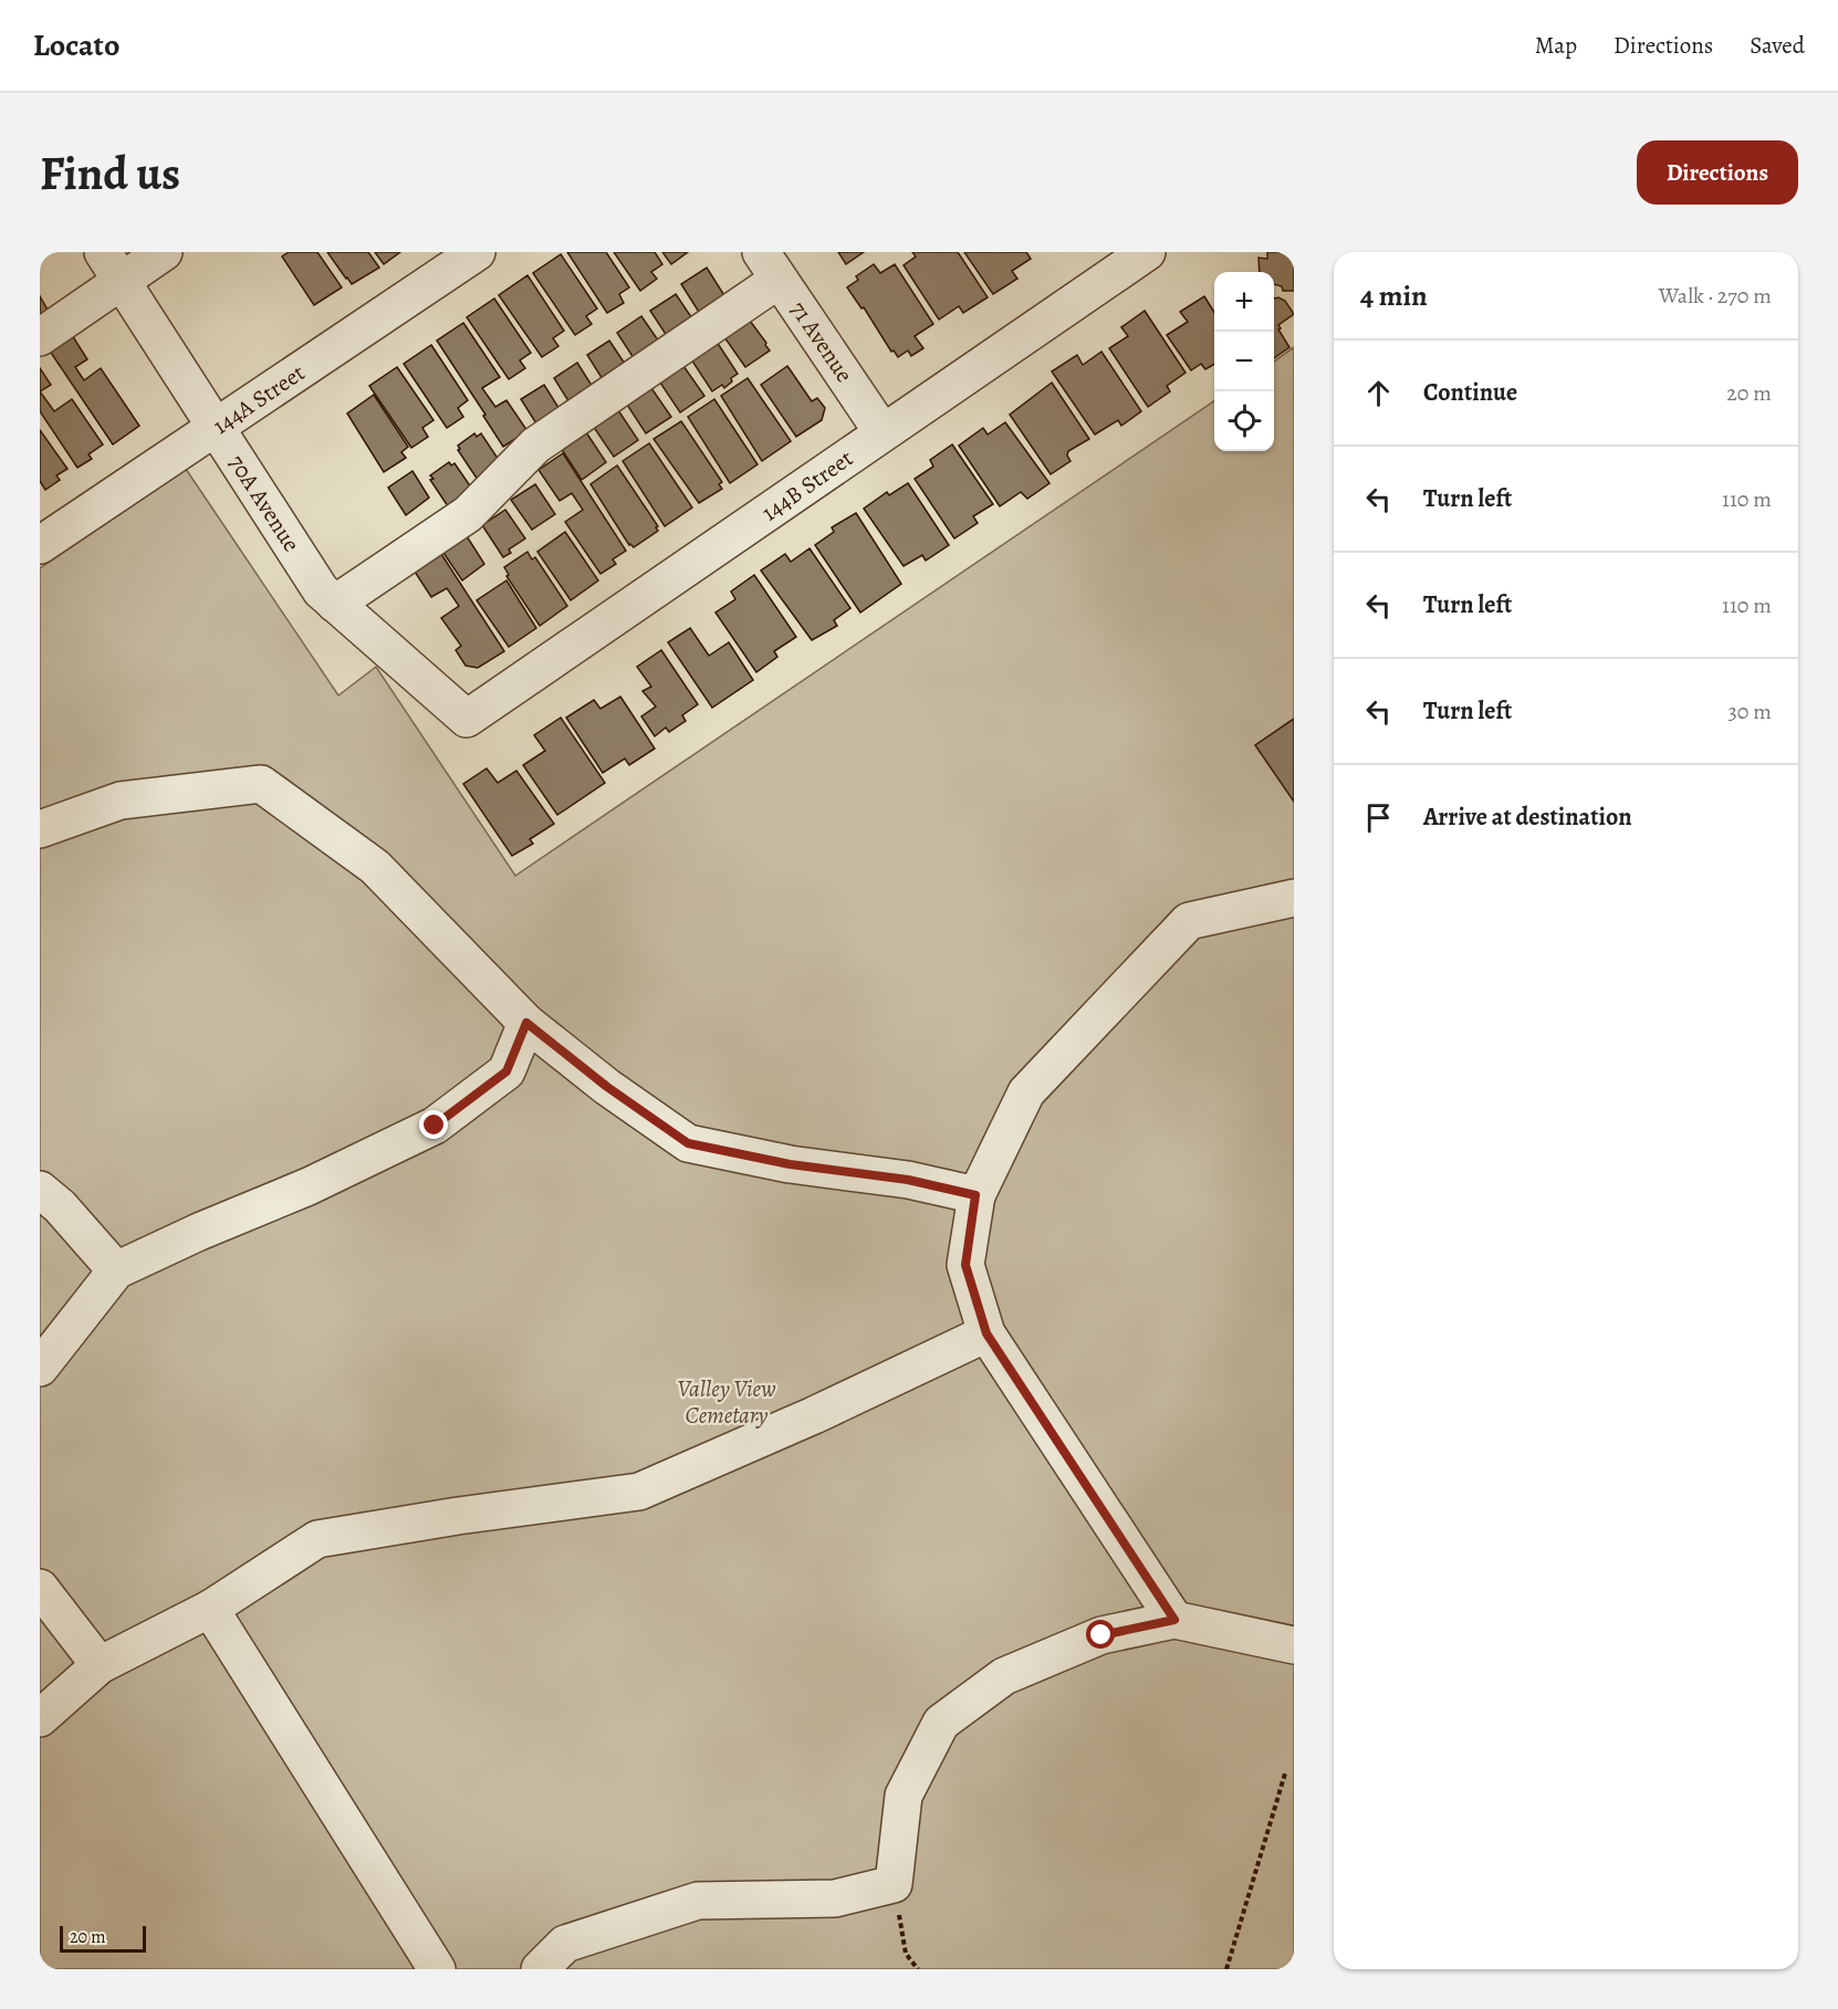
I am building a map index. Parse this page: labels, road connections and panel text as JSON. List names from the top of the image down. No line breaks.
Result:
{"streets":{"street":["71 Avenue","144A Street","144B Street","70A Avenue"]},"crossings":[["71 Avenue","144B Street"],["144A Street","70A Avenue"],["144B Street","70A Avenue"]],"parks":["Valley View Cemetary"],"scale_bar":"20 m","page":{"header":"Locato","nav":["Map","Directions","Saved"],"buttons":"Directions","title":"Find us","heading":["4 min","Walk · 270 m"],"map_buttons":["+","−"],"list":[["Continue","20 m"],["Turn left","110 m"],["Turn left","110 m"],["Turn left","30 m"],"Arrive at destination"],"scale":"20 m"}}
